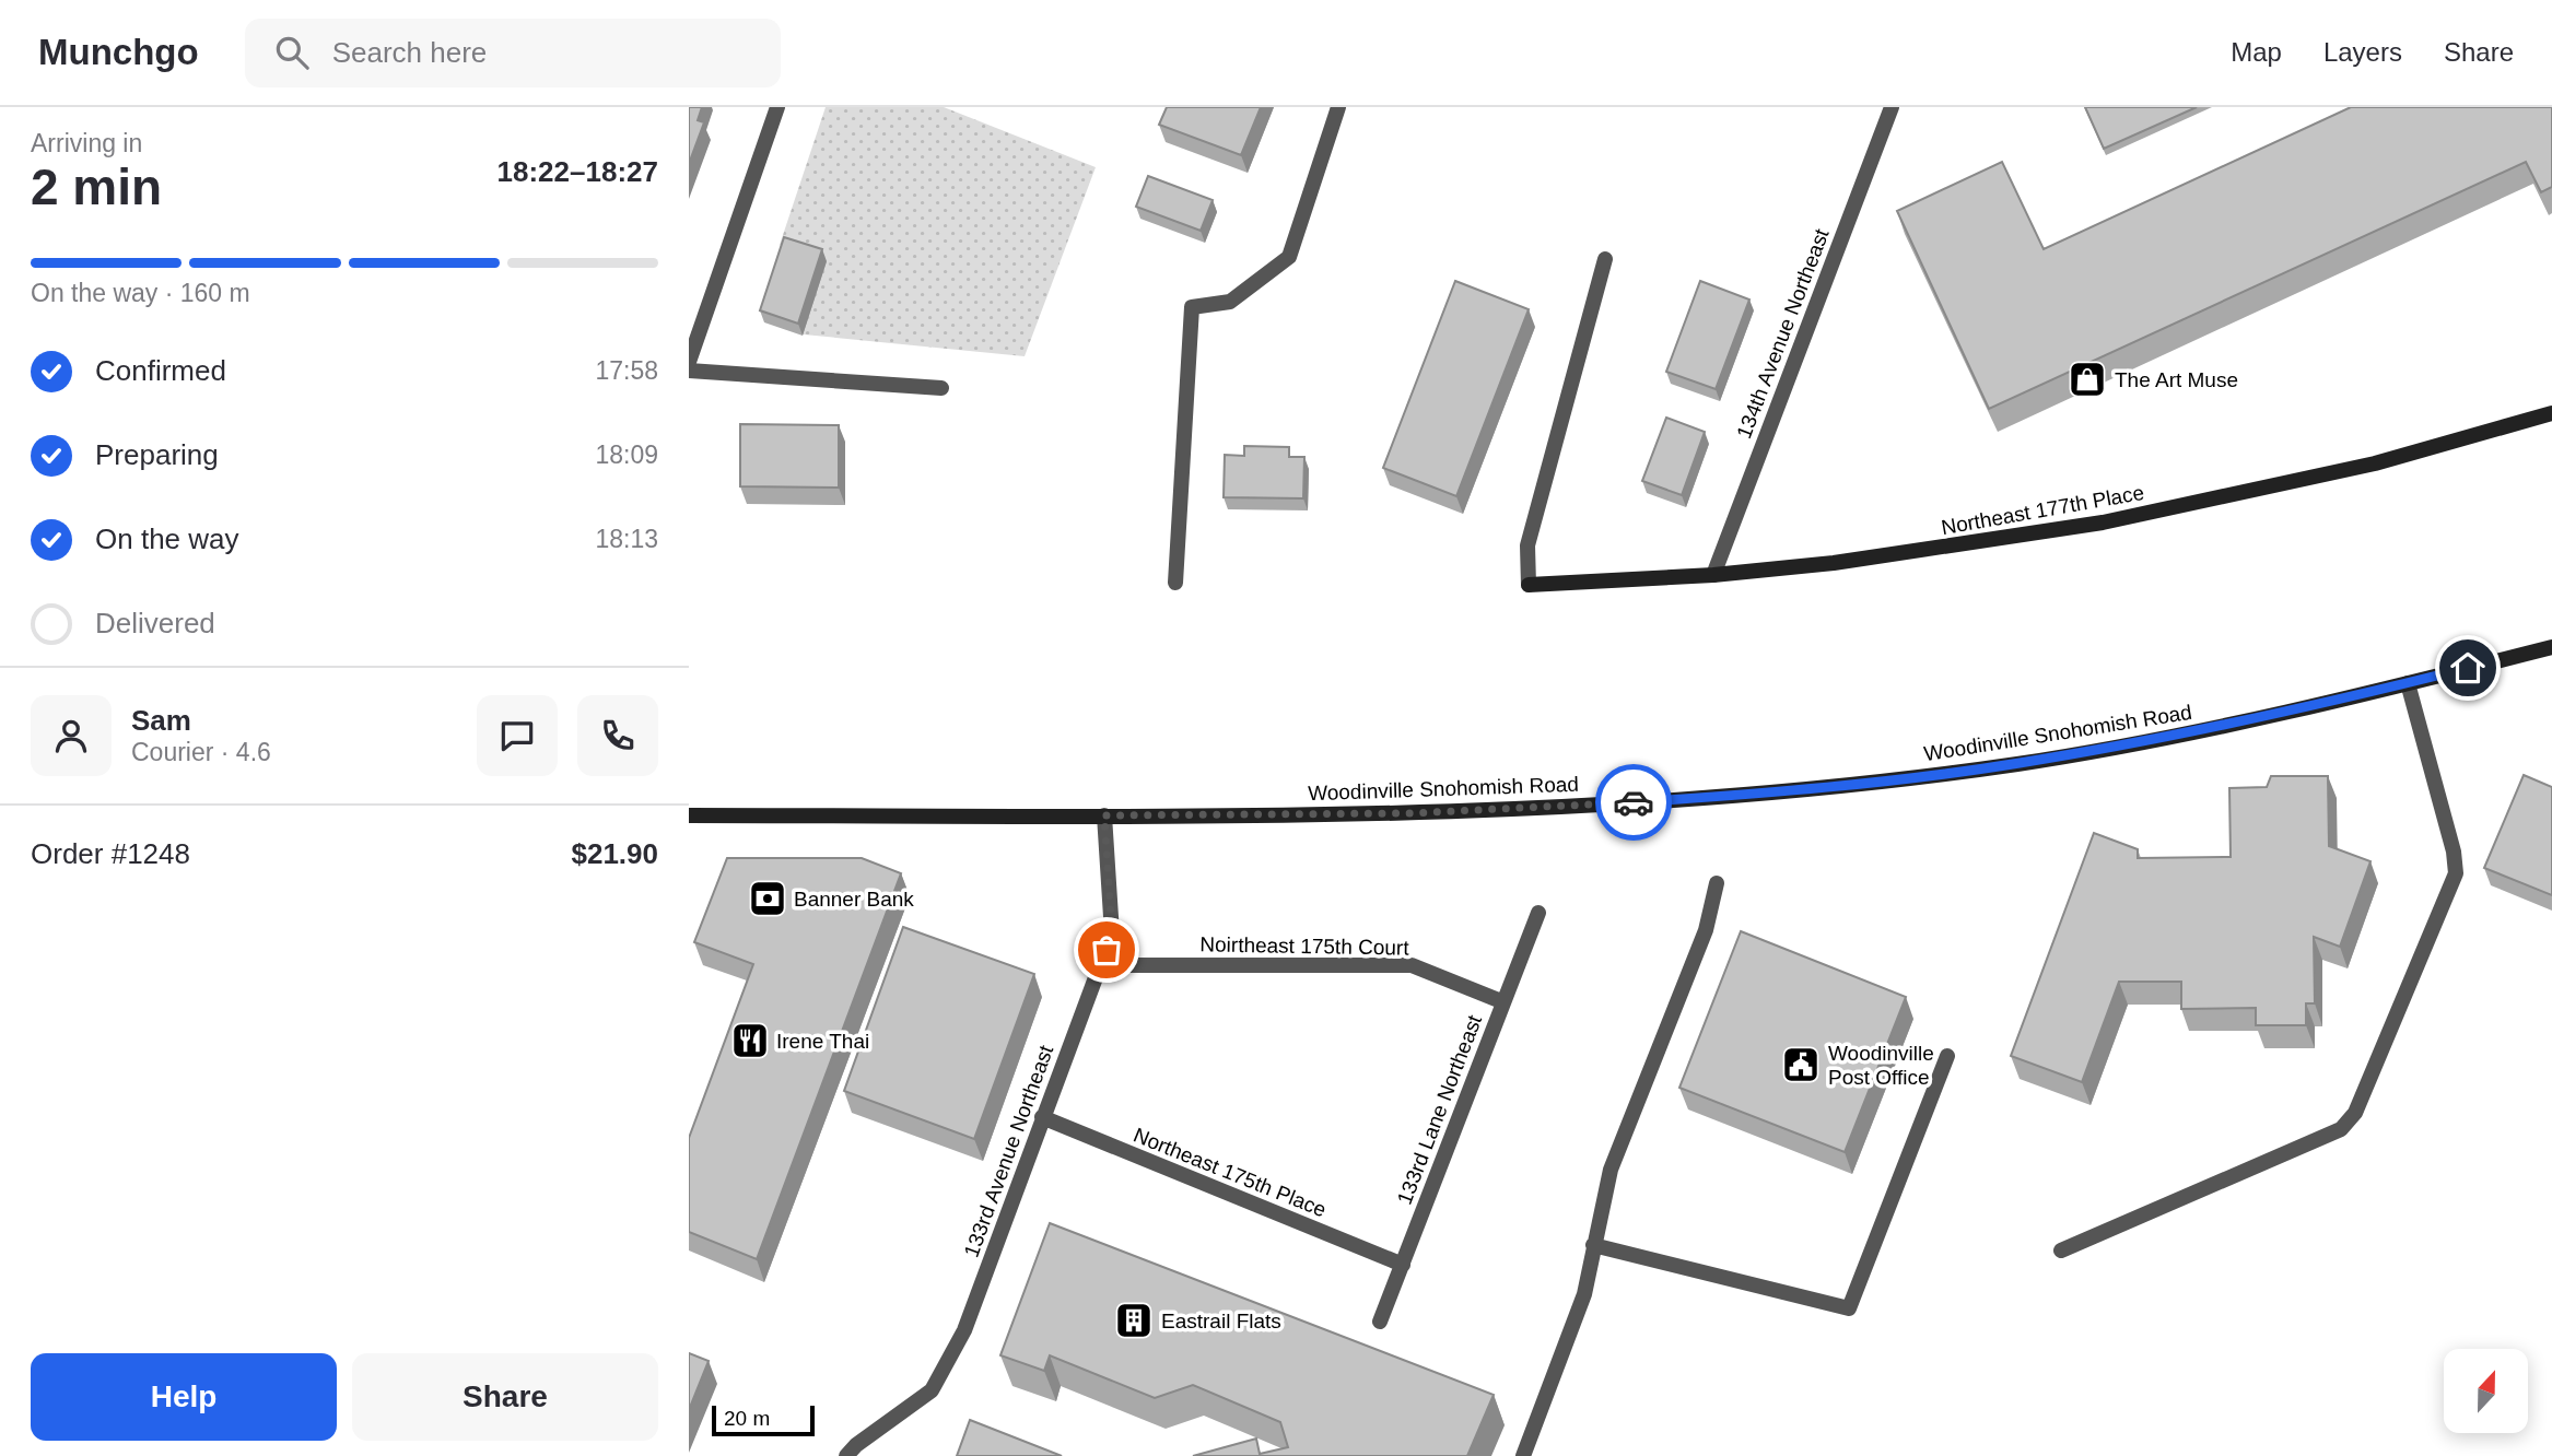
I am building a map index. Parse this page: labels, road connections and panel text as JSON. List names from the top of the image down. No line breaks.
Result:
{"streets":{"main road":["Northeast 177th Place","Woodinville Snohomish Road"],"street":["134th Avenue Northeast","Noirtheast 175th Court","133rd Lane Northeast","133rd Avenue Northeast","Northeast 175th Place"]},"crossings":[["134th Avenue Northeast","Northeast 177th Place"],["Woodinville Snohomish Road","133rd Avenue Northeast"],["Noirtheast 175th Court","133rd Lane Northeast"],["Noirtheast 175th Court","133rd Avenue Northeast"],["133rd Lane Northeast","Northeast 175th Place"],["133rd Avenue Northeast","Northeast 175th Place"]],"places":{"shop":["The Art Muse"],"bank":["Banner Bank"],"restaurant":["Irene Thai"],"public building":["Woodinville Post Office"],"building":["Eastrail Flats"]},"scale_bar":"20 m","north":"top","page":{"header":"Munchgo","search":"Search here","nav":["Map","Layers","Share"],"heading":["2 min","Arriving in","18:22–18:27"],"panel":["Sam","Courier · 4.6","Order #1248","$21.90"],"bar":"On the way · 160 m","list":[["Confirmed","17:58"],["Preparing","18:09"],["On the way","18:13"],"Delivered"],"buttons":["Help","Share"],"scale":"20 m"}}
